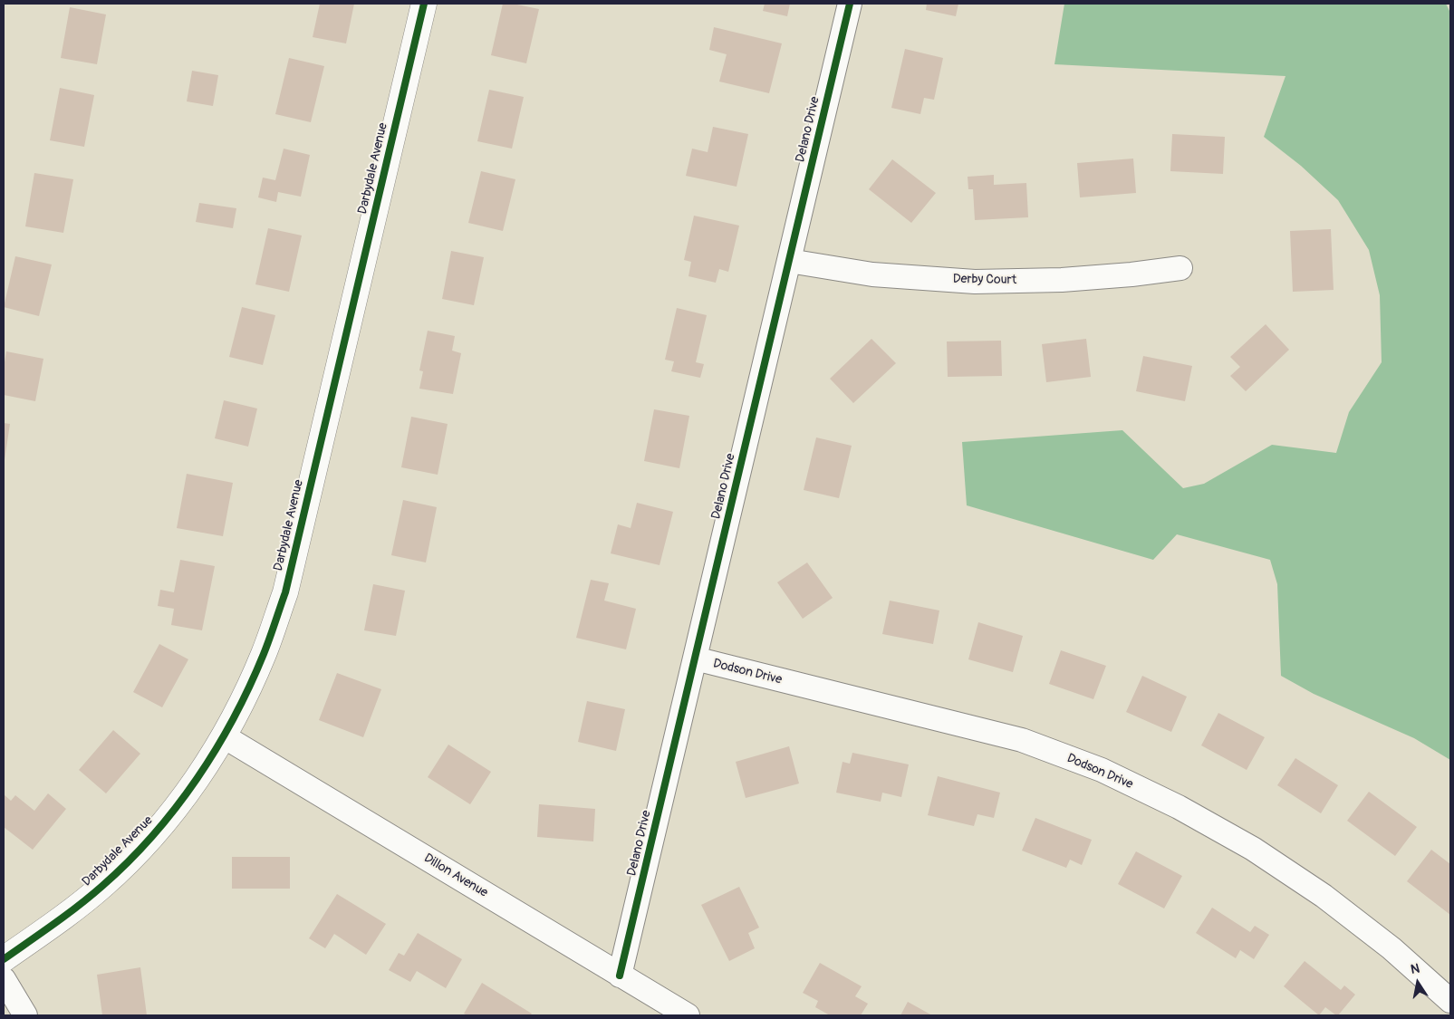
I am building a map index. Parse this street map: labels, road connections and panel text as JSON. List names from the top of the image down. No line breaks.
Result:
{"streets":{"street":["Delano Drive","Darbydale Avenue","Derby Court","Dodson Drive","Dillon Avenue"]},"crossings":[["Delano Drive","Derby Court"],["Delano Drive","Dodson Drive"],["Delano Drive","Dillon Avenue"],["Darbydale Avenue","Dillon Avenue"]],"north":"top"}
